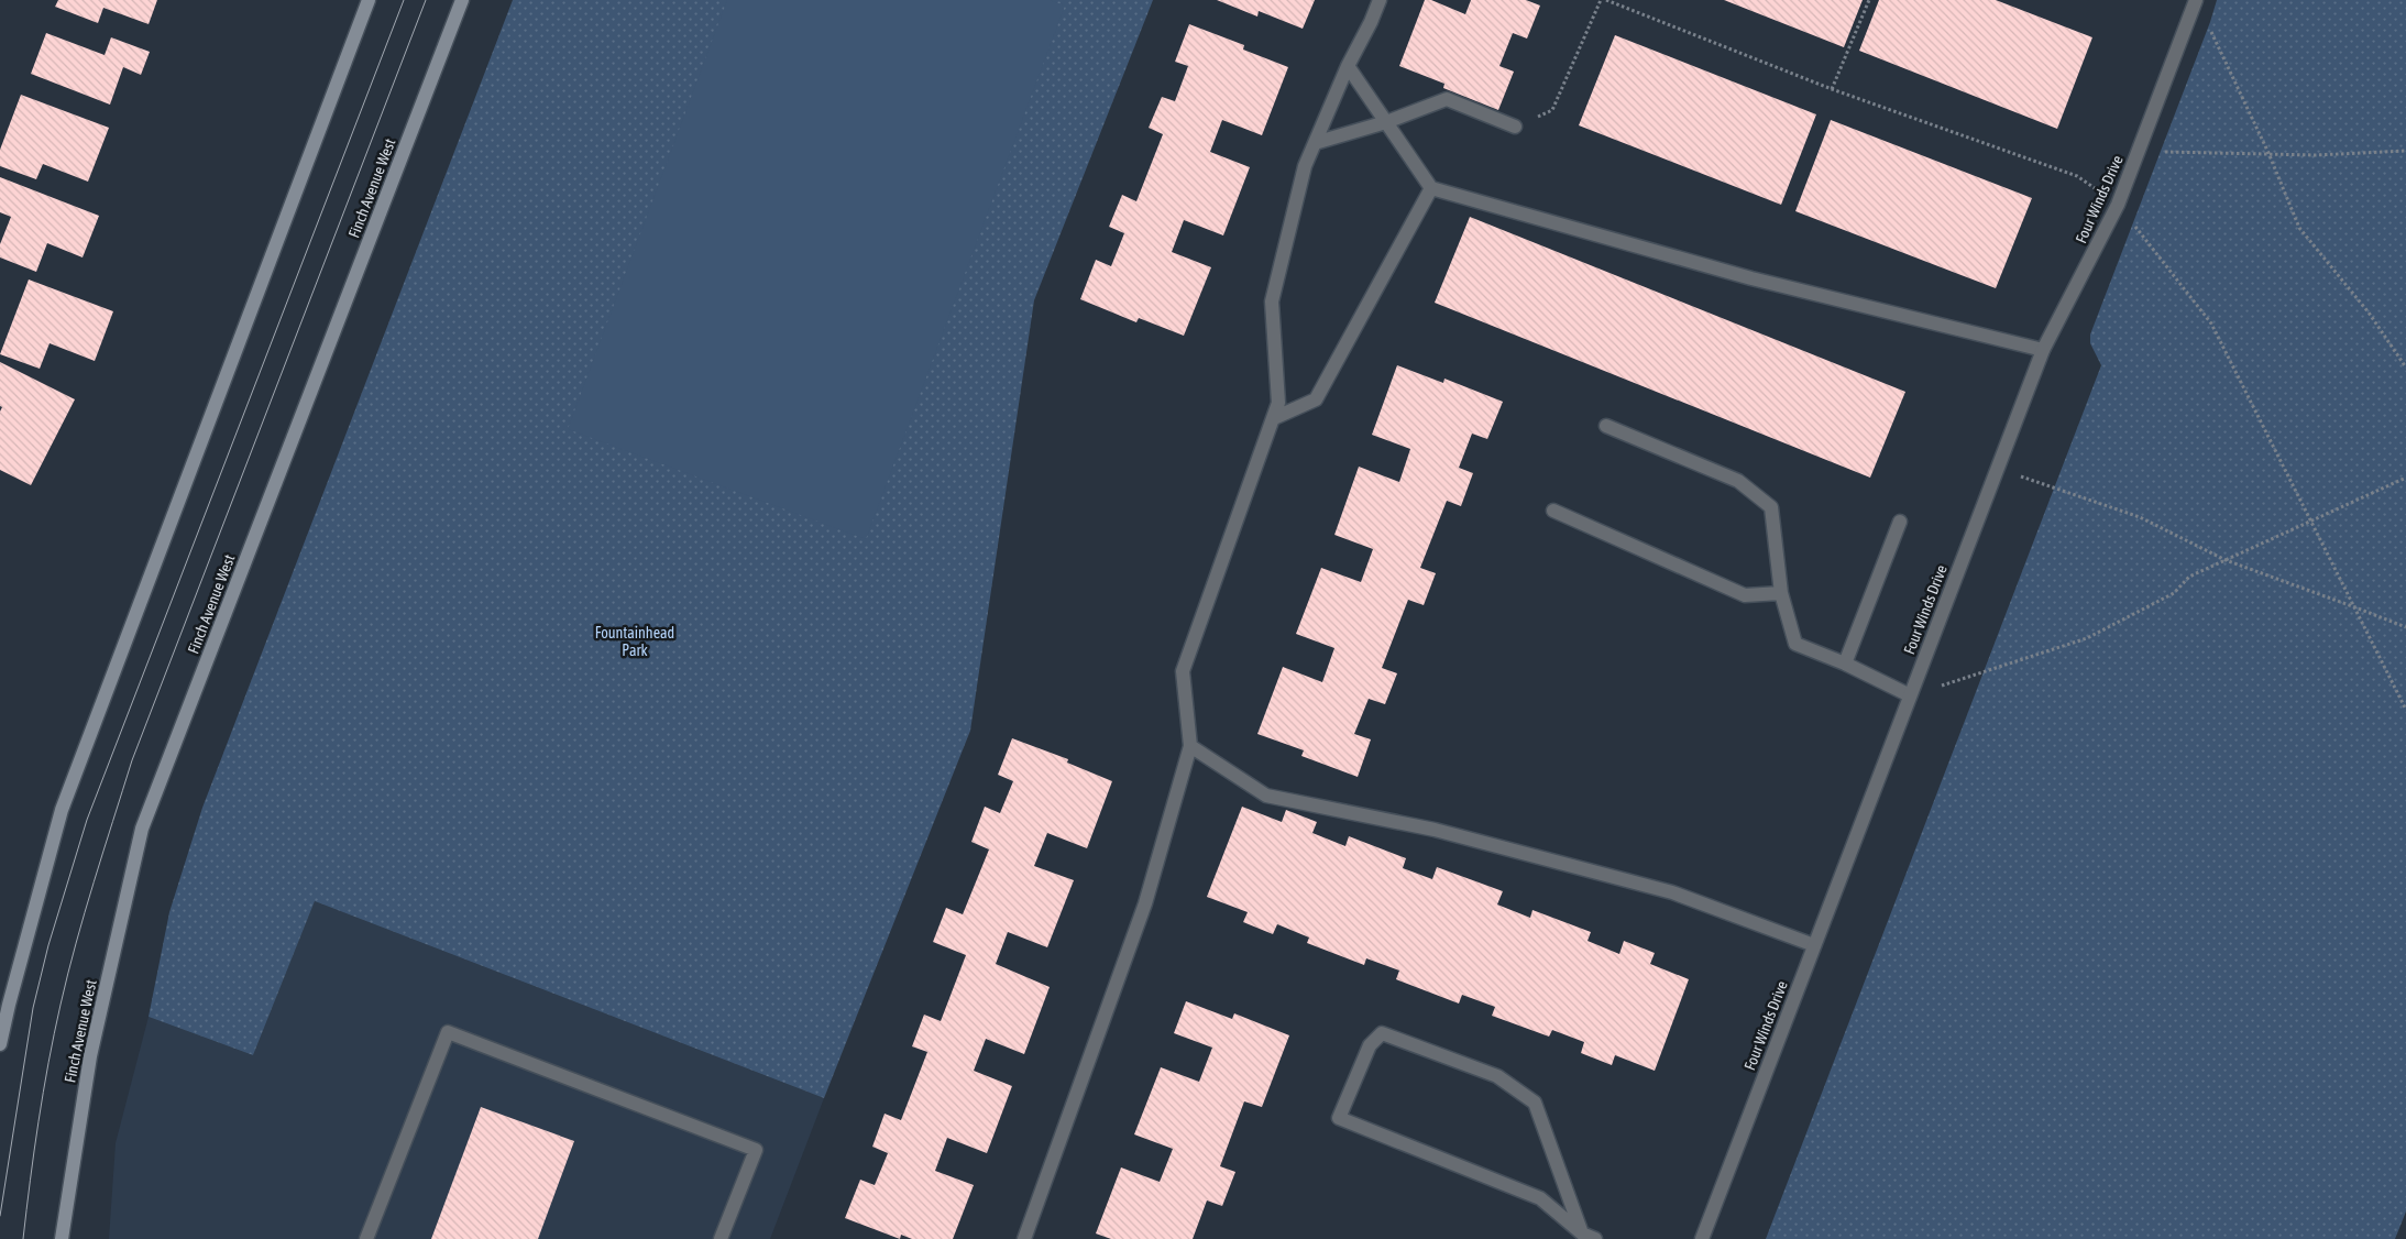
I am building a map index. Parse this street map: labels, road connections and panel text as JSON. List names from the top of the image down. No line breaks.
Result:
{"streets":{"main road":["Finch Avenue West"],"street":["Four Winds Drive"]},"parks":["Fountainhead Park"]}
